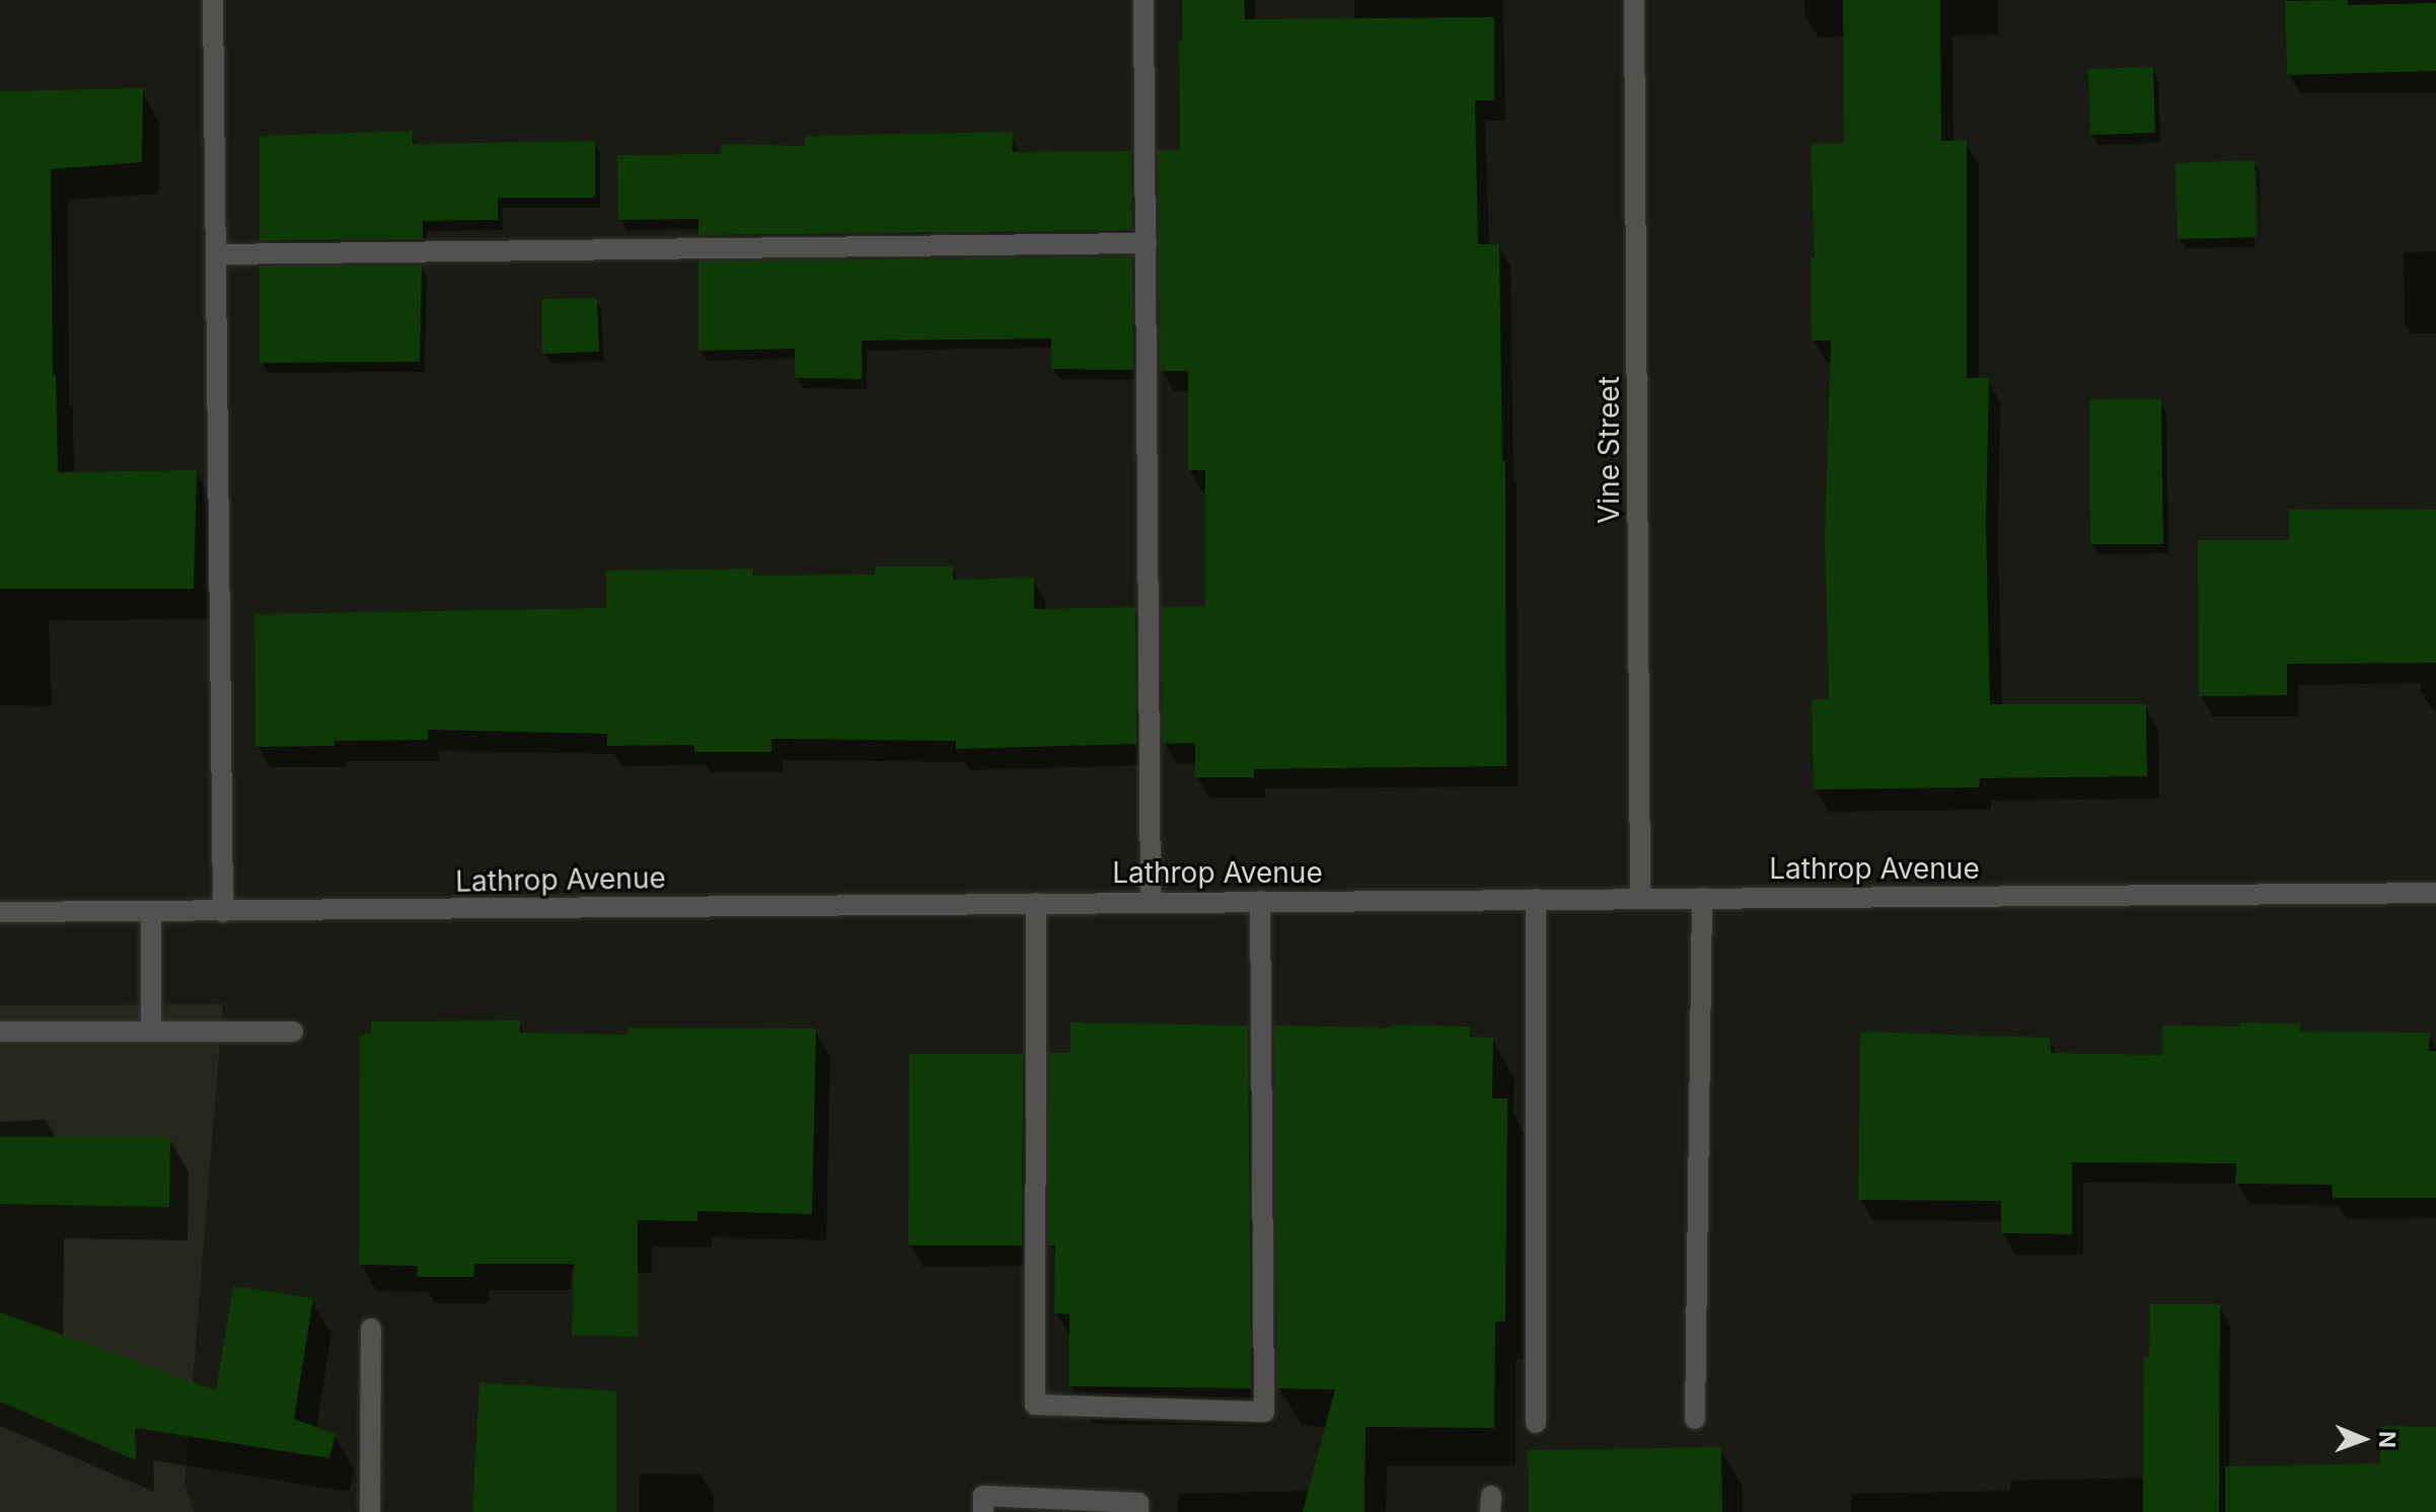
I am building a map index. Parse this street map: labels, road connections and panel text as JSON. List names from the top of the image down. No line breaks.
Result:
{"streets":{"street":["Vine Street","Lathrop Avenue"]},"crossings":[["Vine Street","Lathrop Avenue"]],"north":"right"}
